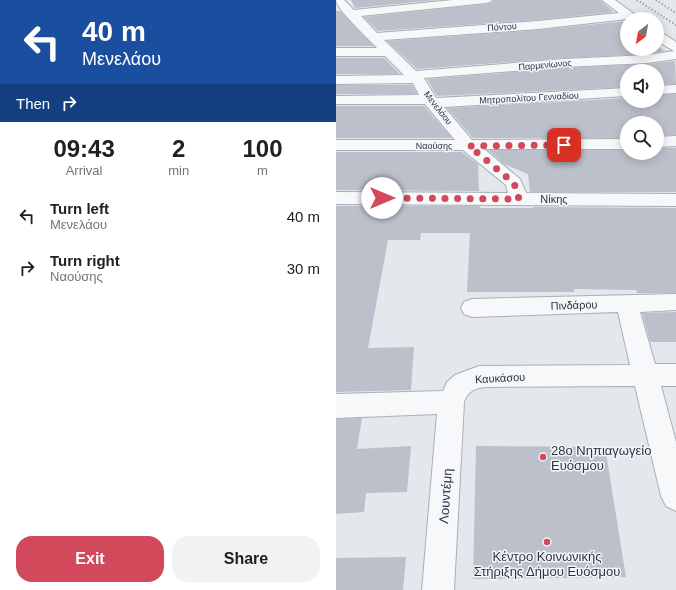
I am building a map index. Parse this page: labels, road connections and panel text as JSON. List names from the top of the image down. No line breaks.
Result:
{"streets":{"street":["Πόντου","Παρμενίωνος","Μητροπολίτου Γενναδίου","Μενελάου","Ναούσης","Νίκης","Πινδάρου","Καυκάσου","Λουντέμη"]},"crossings":[["Πόντου","Μενελάου"],["Παρμενίωνος","Μενελάου"],["Μητροπολίτου Γενναδίου","Μενελάου"],["Μενελάου","Ναούσης"],["Μενελάου","Νίκης"],["Καυκάσου","Λουντέμη"]],"places":["28ο Νηπιαγωγείο Ευόσμου","Κέντρο Κοινωνικής Στήριξης Δήμου Ευόσμου"],"north":"bottom left","page":{"turn":["40 m","Μενελάου"],"then":"Then","eta":["09:43","Arrival","2","min","100","m"],"list":[{"name":"Turn left","note":"Μενελάου","value":"40 m"},{"name":"Turn right","note":"Ναούσης","value":"30 m"}],"buttons":["Exit","Share"]}}
